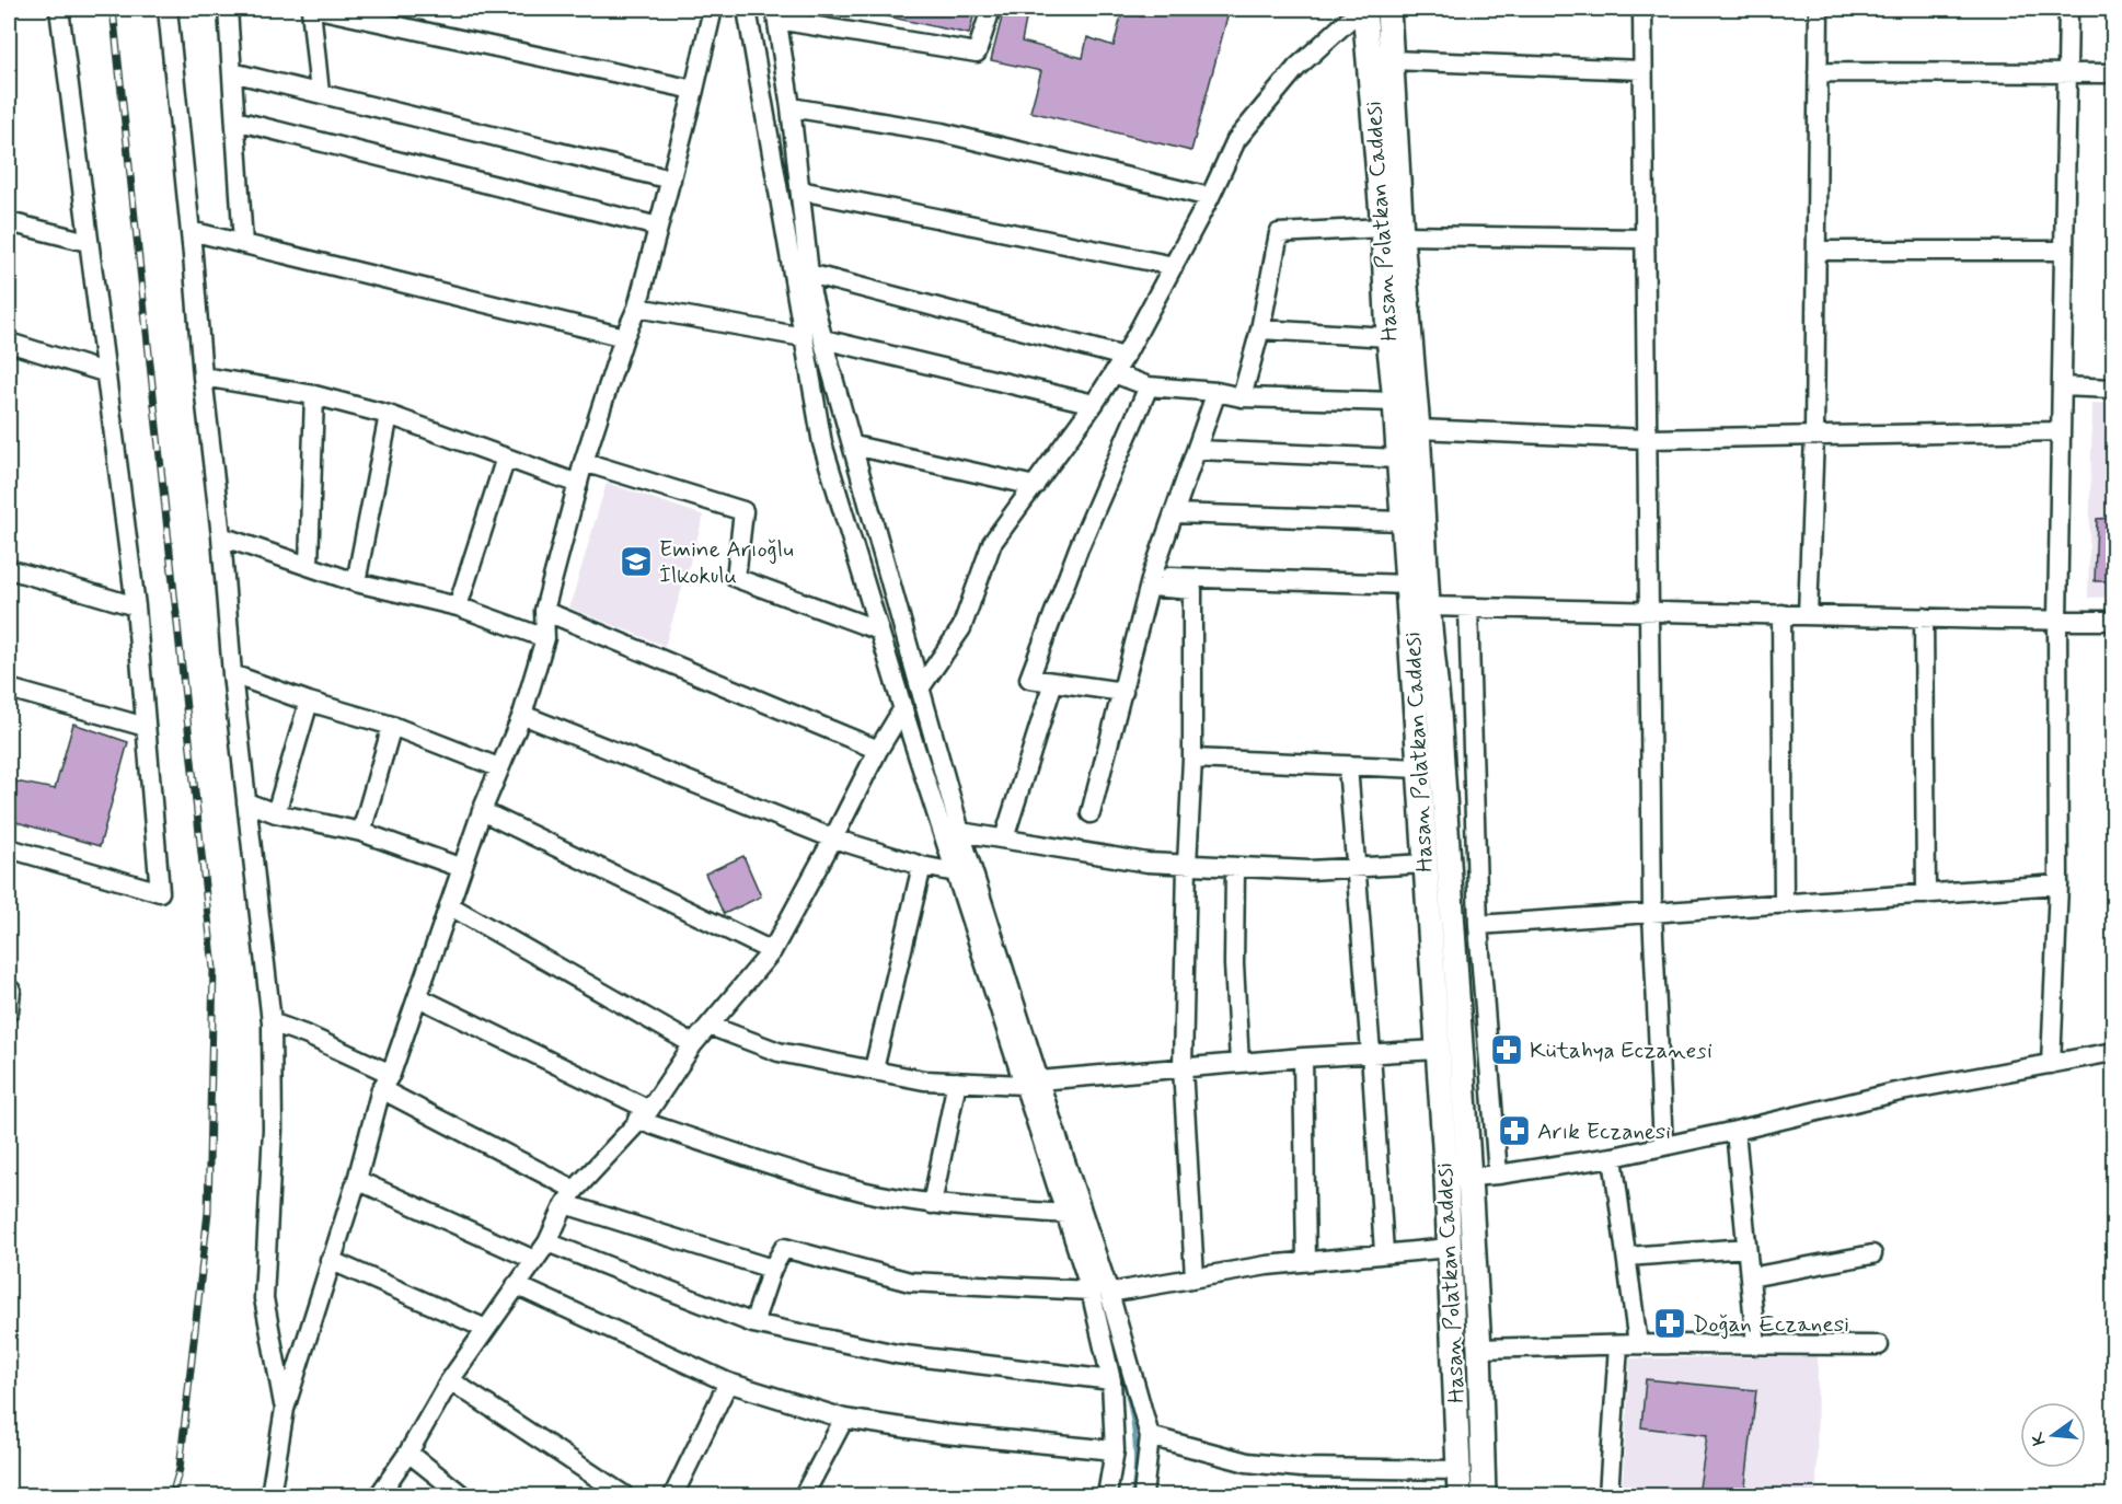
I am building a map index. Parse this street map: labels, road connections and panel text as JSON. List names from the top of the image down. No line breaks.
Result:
{"streets":{"main road":["Hasan Polatkan Caddesi"]},"places":{"school or university":["Emine Arıoğlu İlkokulu"],"pharmacy":["Kütahya Eczanesi","Arık Eczanesi","Doğan Eczanesi"]},"north":"left"}
